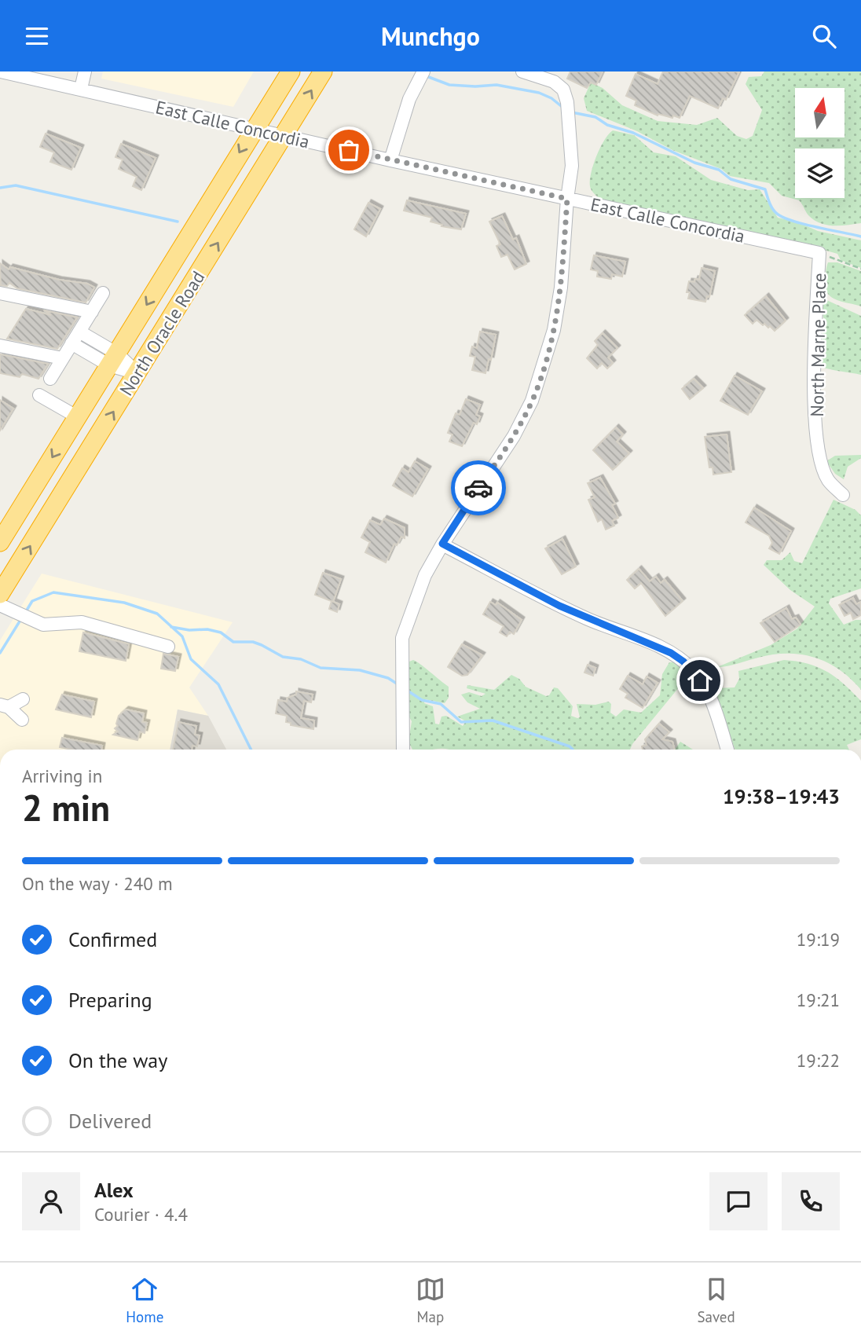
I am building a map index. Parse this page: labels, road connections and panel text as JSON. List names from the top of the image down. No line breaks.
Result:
{"streets":{"highway":["North Oracle Road"],"street":["East Calle Concordia","North Marne Place"]},"crossings":[["East Calle Concordia","North Oracle Road"],["East Calle Concordia","North Marne Place"]],"north":"top","page":{"header":"Munchgo","heading":["2 min","Arriving in","19:38–19:43"],"panel":["Alex","Courier · 4.4"],"bar":"On the way · 240 m","list":[["Confirmed","19:19"],["Preparing","19:21"],["On the way","19:22"],"Delivered"],"tabs":["Home","Map","Saved"]}}
